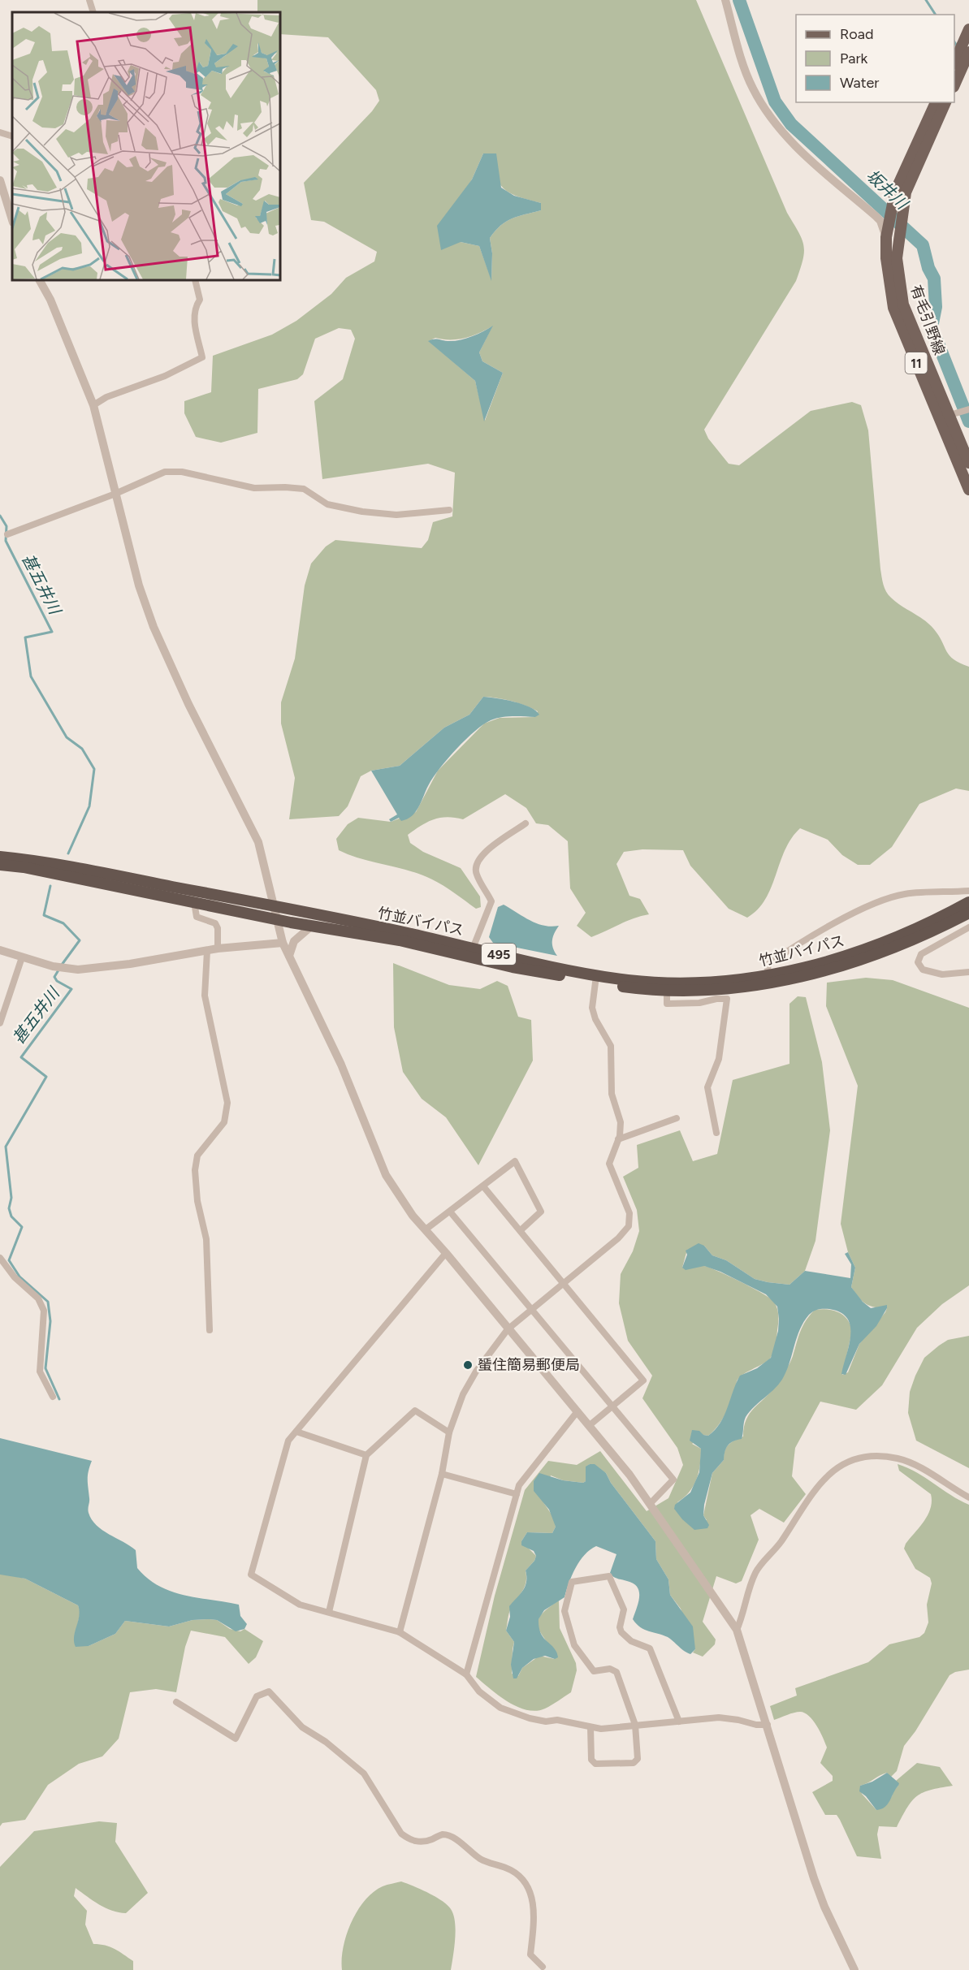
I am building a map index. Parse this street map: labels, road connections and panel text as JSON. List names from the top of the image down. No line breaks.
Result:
{"streets":{"highway":["竹並バイパス","495"],"main road":["有毛引野線","11"]},"water":["坂井川","甚五井川"],"places":["蜑住簡易郵便局"],"legend":["Road","Park","Water"]}
